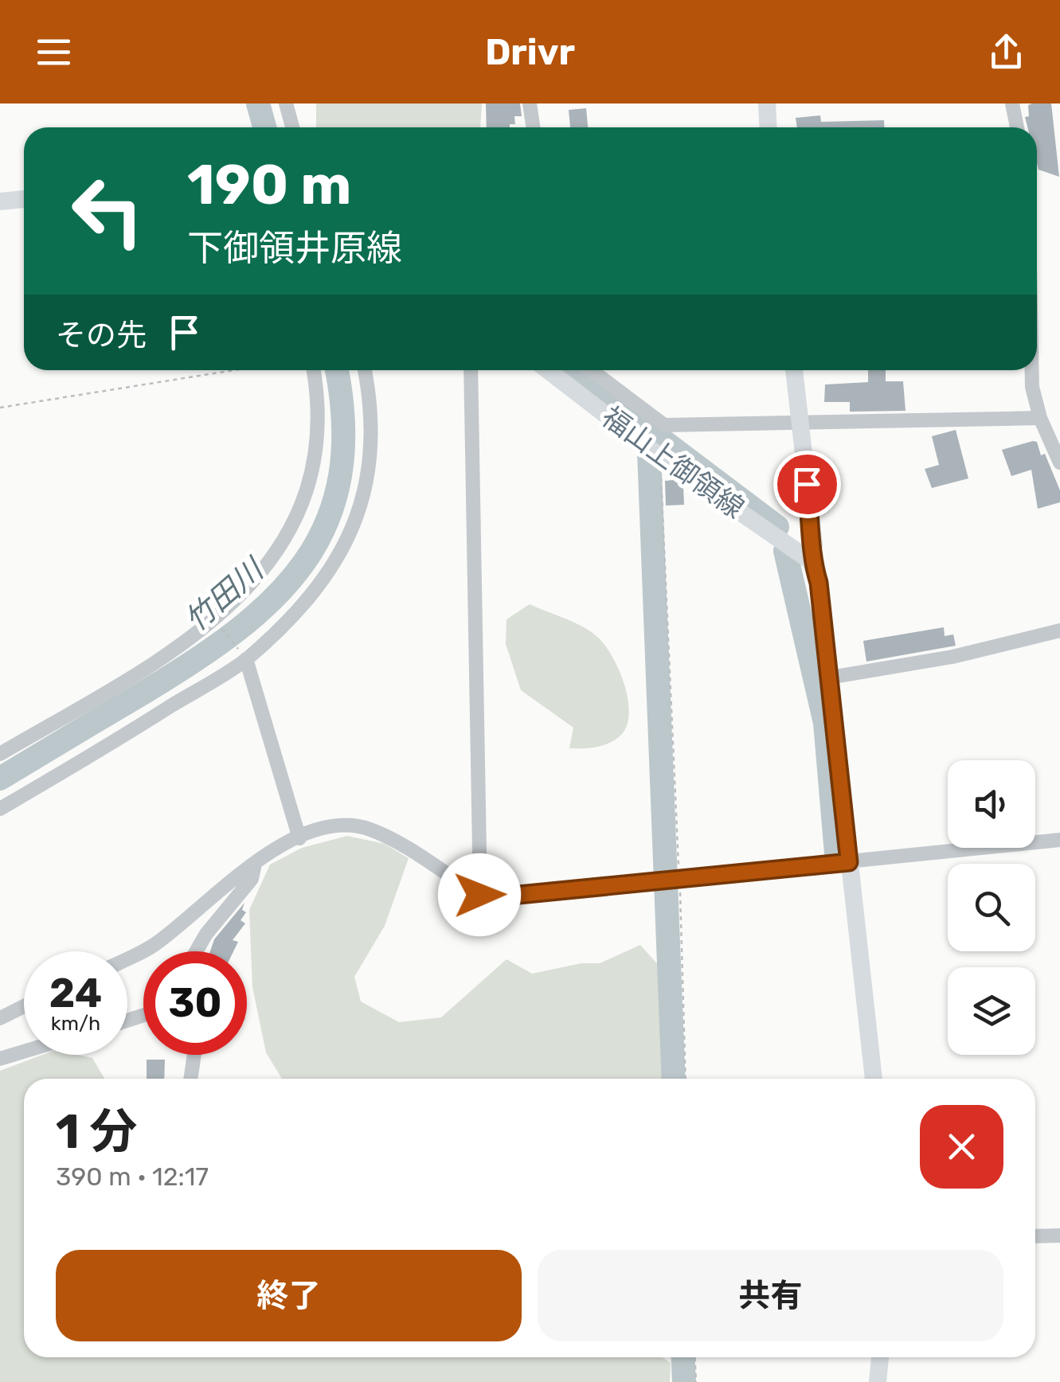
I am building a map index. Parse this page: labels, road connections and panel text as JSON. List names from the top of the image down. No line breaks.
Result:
{"streets":{"main road":["福山上御領線"]},"water":["竹田川"],"page":{"header":"Drivr","turn":["190 m","下御領井原線"],"then":"その先","speed":"24 km/h","limit":"30","heading":["1 分","390 m · 12:17"],"buttons":["終了","共有"]}}
